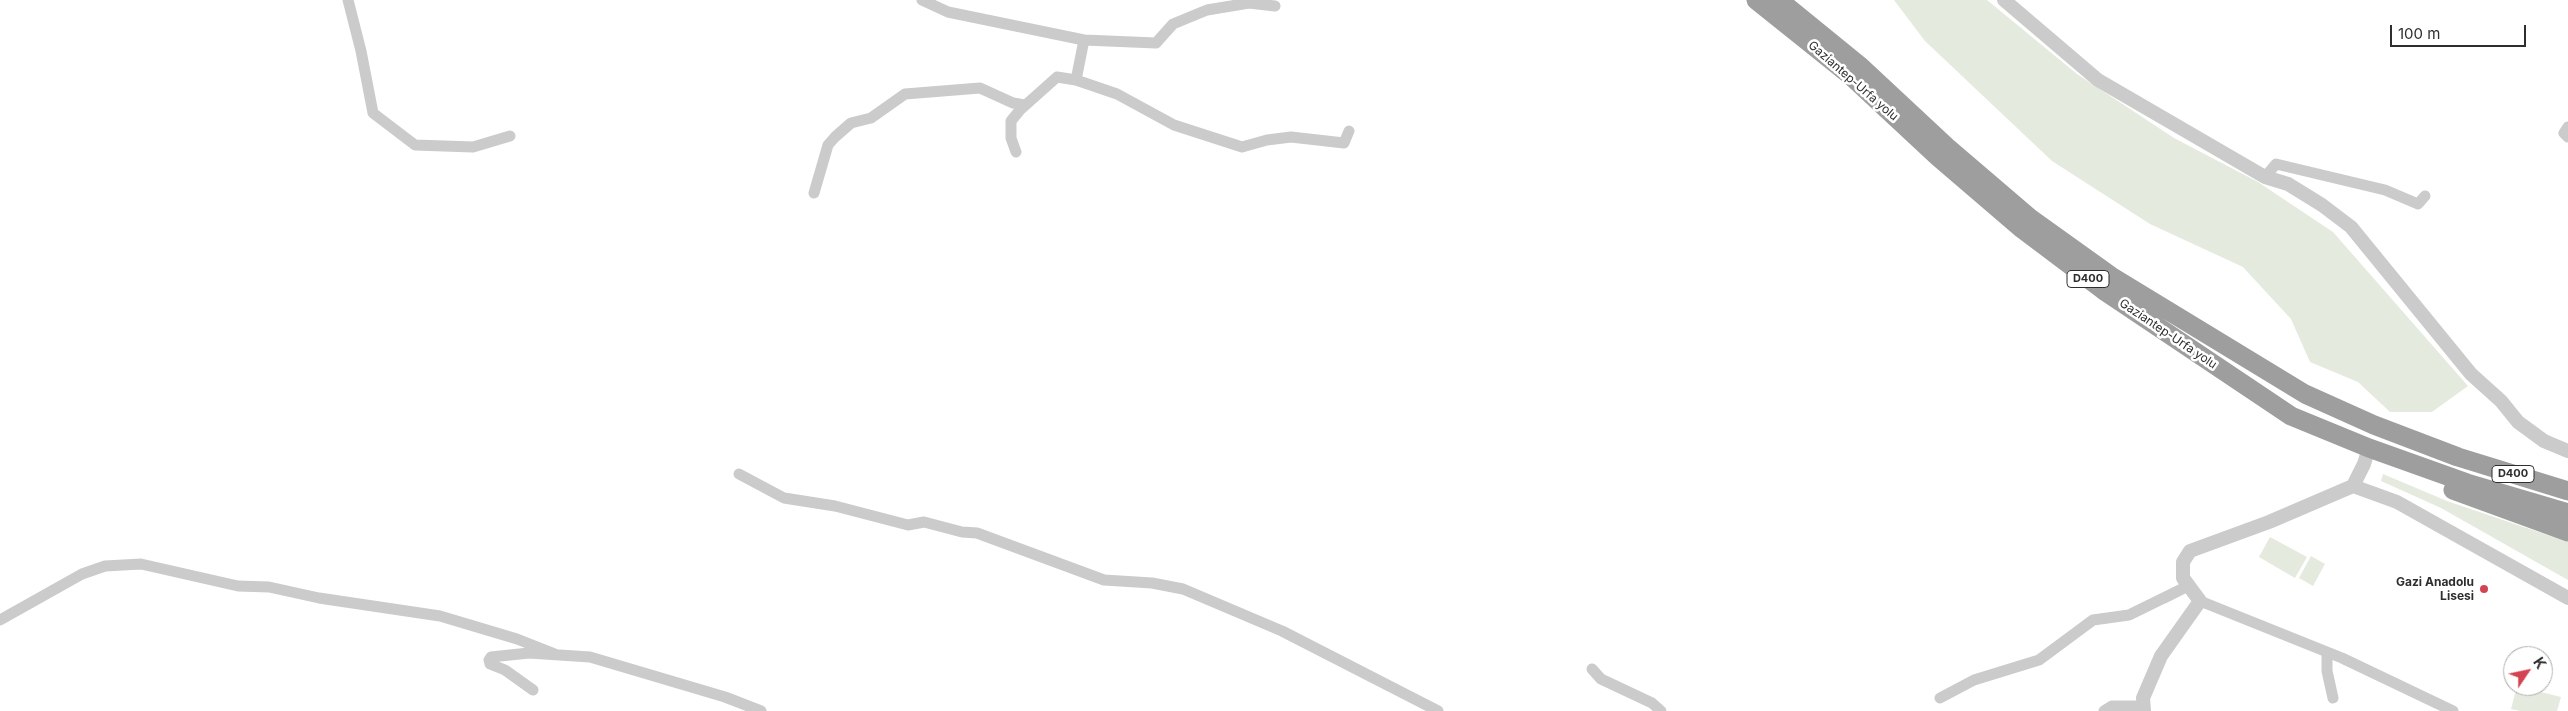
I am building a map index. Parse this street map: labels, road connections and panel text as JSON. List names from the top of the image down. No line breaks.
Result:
{"streets":{"highway":["Gaziantep-Urfa yolu","D400"]},"places":["Gazi Anadolu Lisesi"],"scale_bar":"100 m","north":"top right"}
